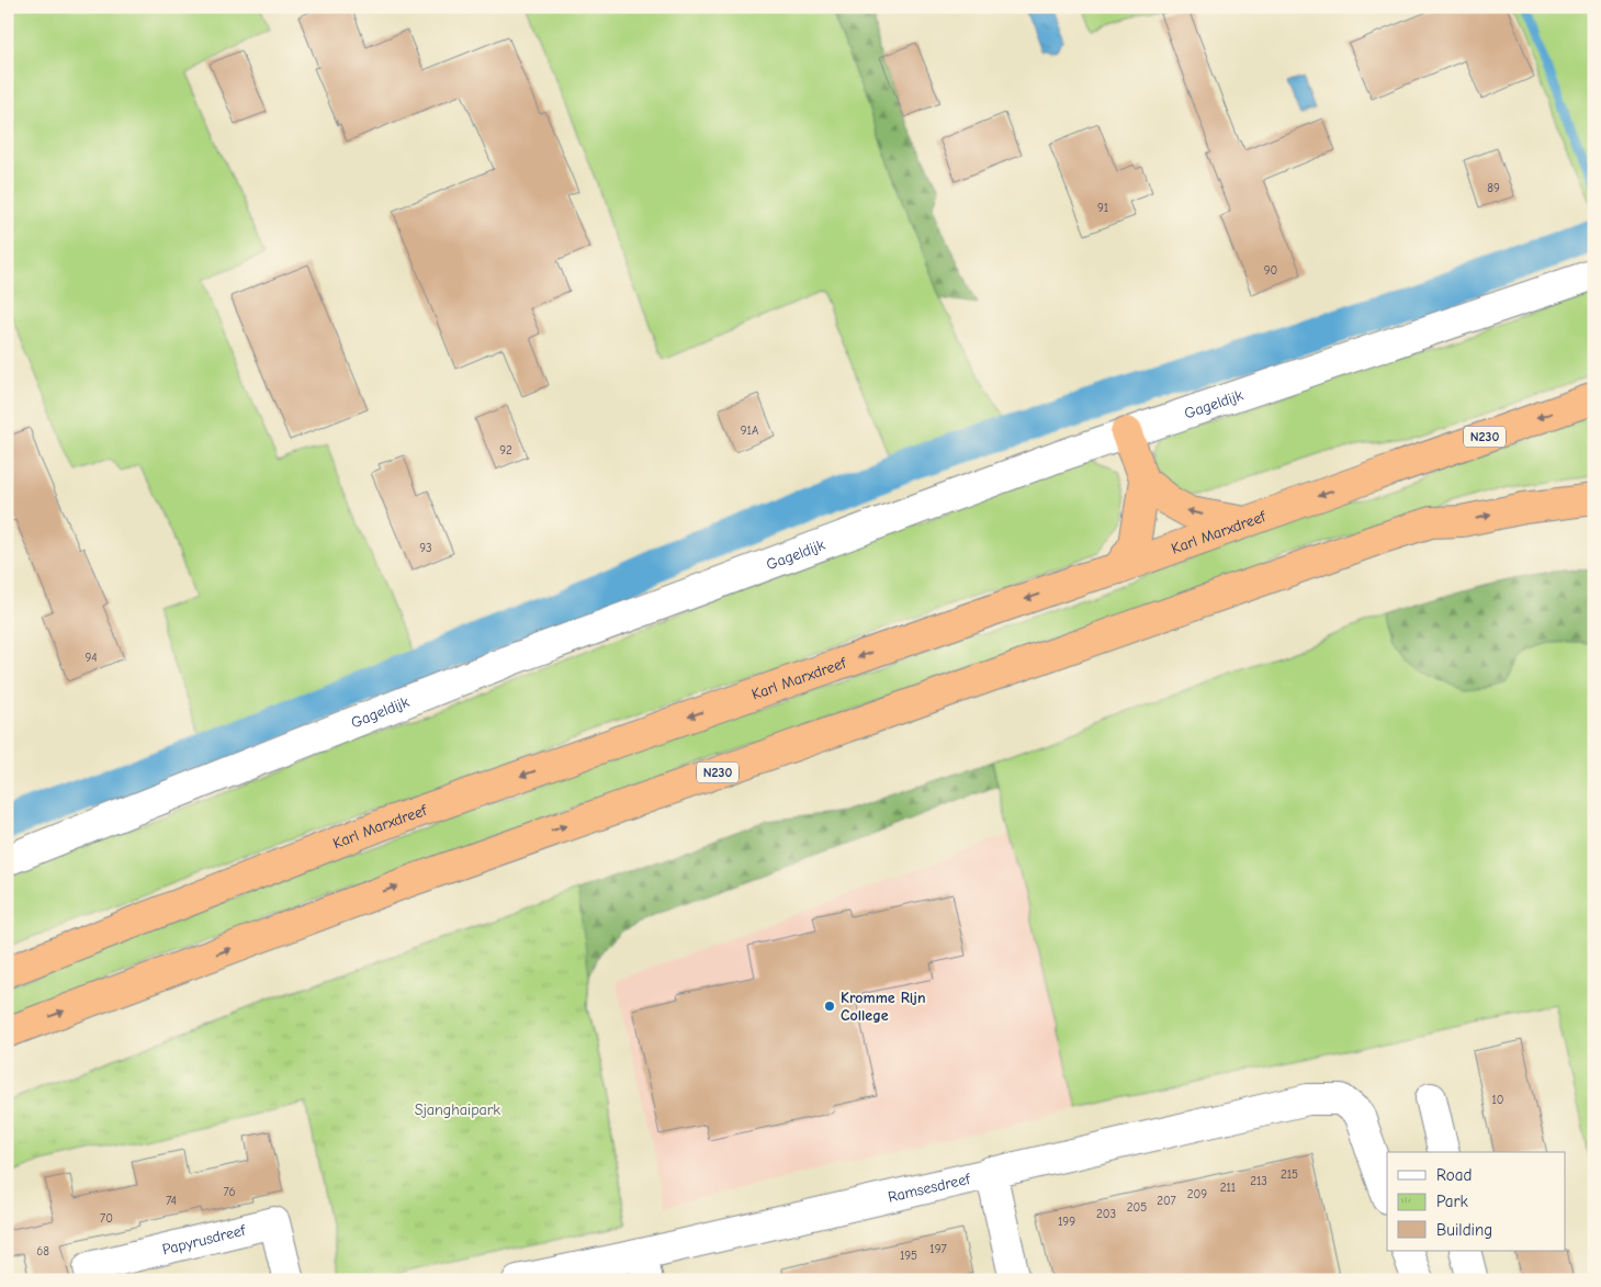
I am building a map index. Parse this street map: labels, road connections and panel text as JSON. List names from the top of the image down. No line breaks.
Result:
{"streets":{"highway":["N230","Karl Marxdreef"],"street":["Gageldijk","Ramsesdreef","Papyrusdreef"]},"parks":["Sjanghaipark"],"places":["Kromme Rijn College"],"house_numbers":["89","91","90","91A","92","93","94","10","215","213","211","76","209","74","207","205","203","70","199","197","68","195"],"legend":["Road","Park","Building"]}
